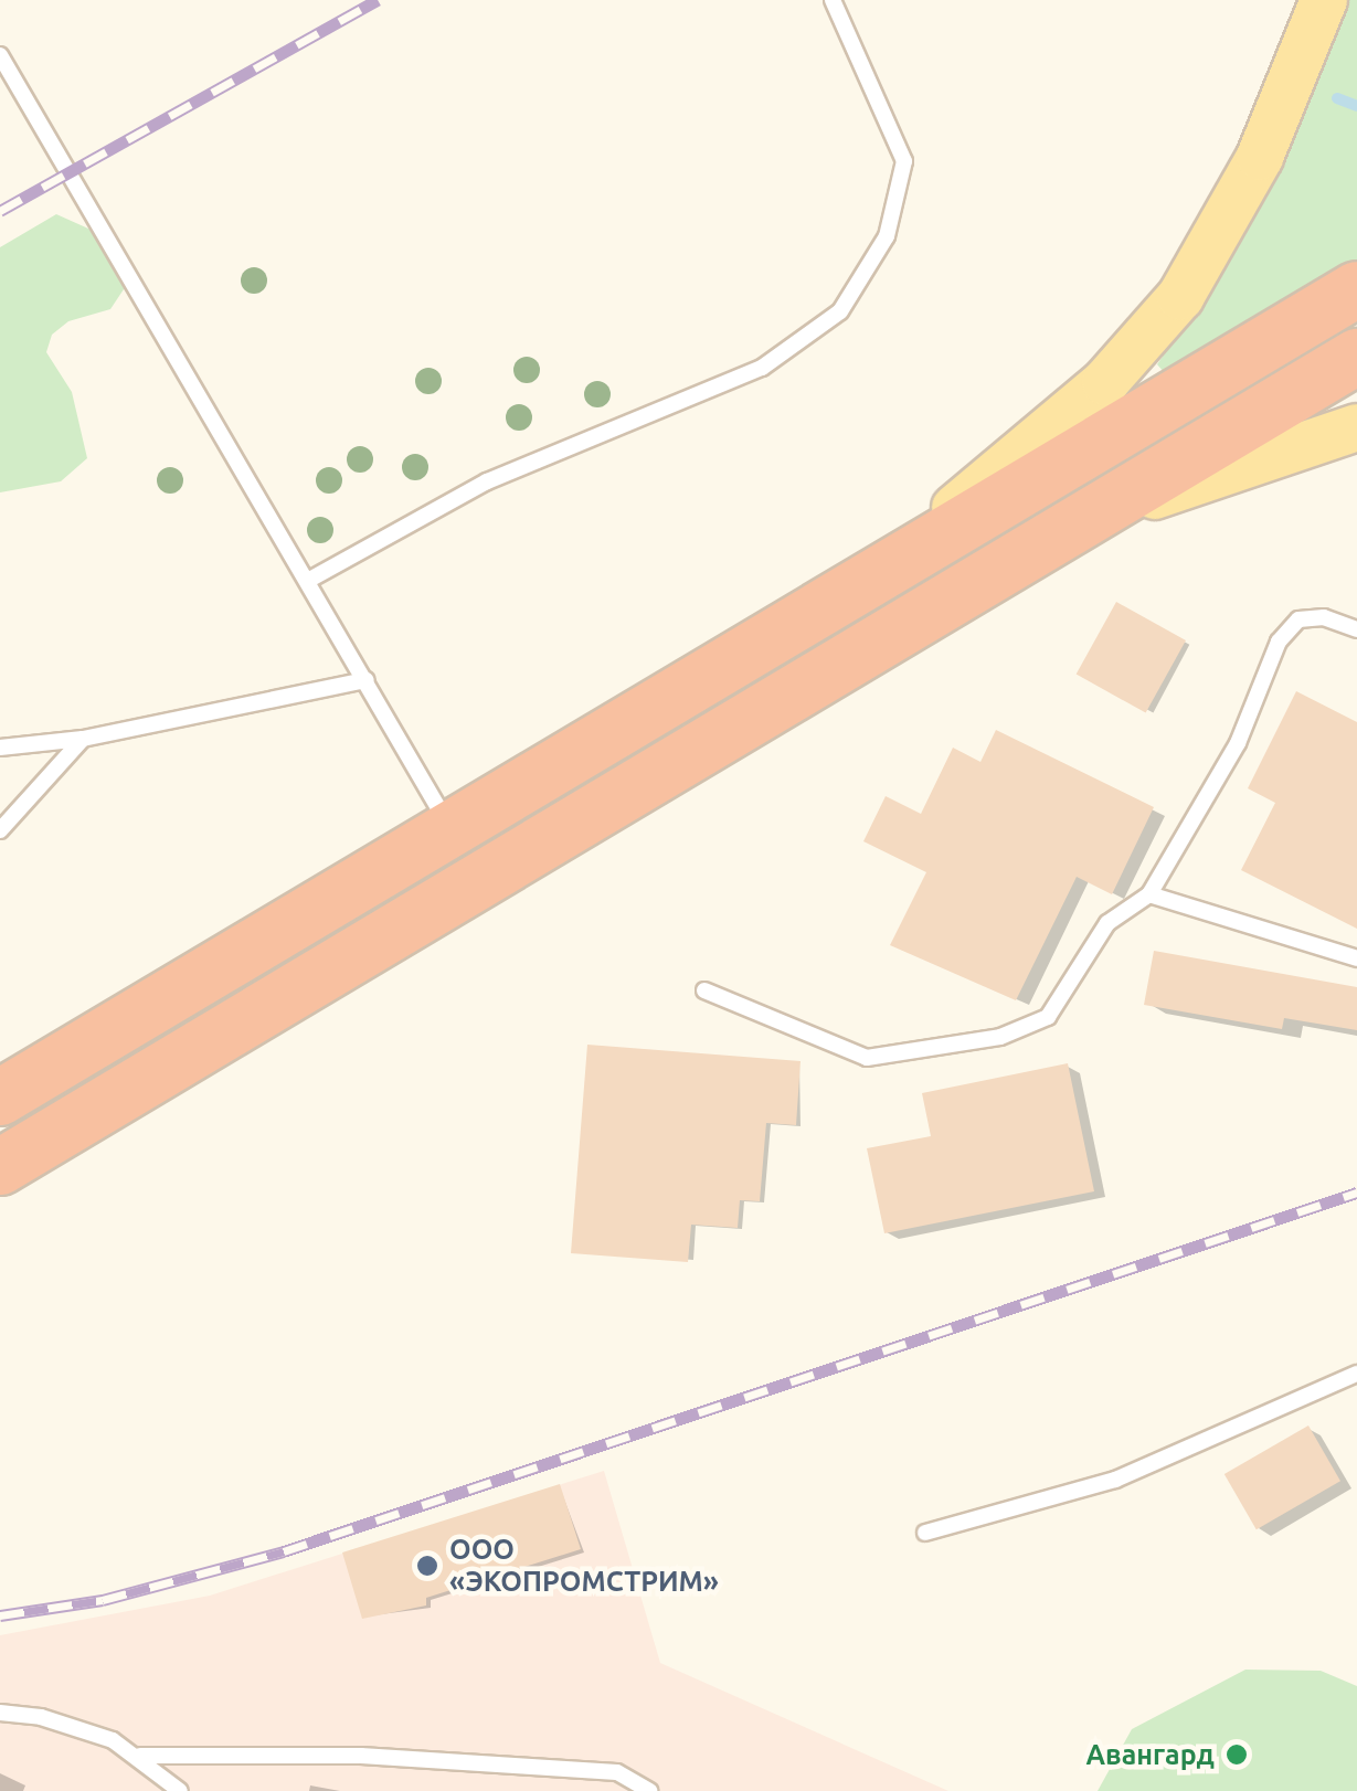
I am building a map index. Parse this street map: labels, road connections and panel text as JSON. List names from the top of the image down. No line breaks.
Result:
{"places":["ООО «ЭКОПРОМСТРИМ»","Авангард"]}
